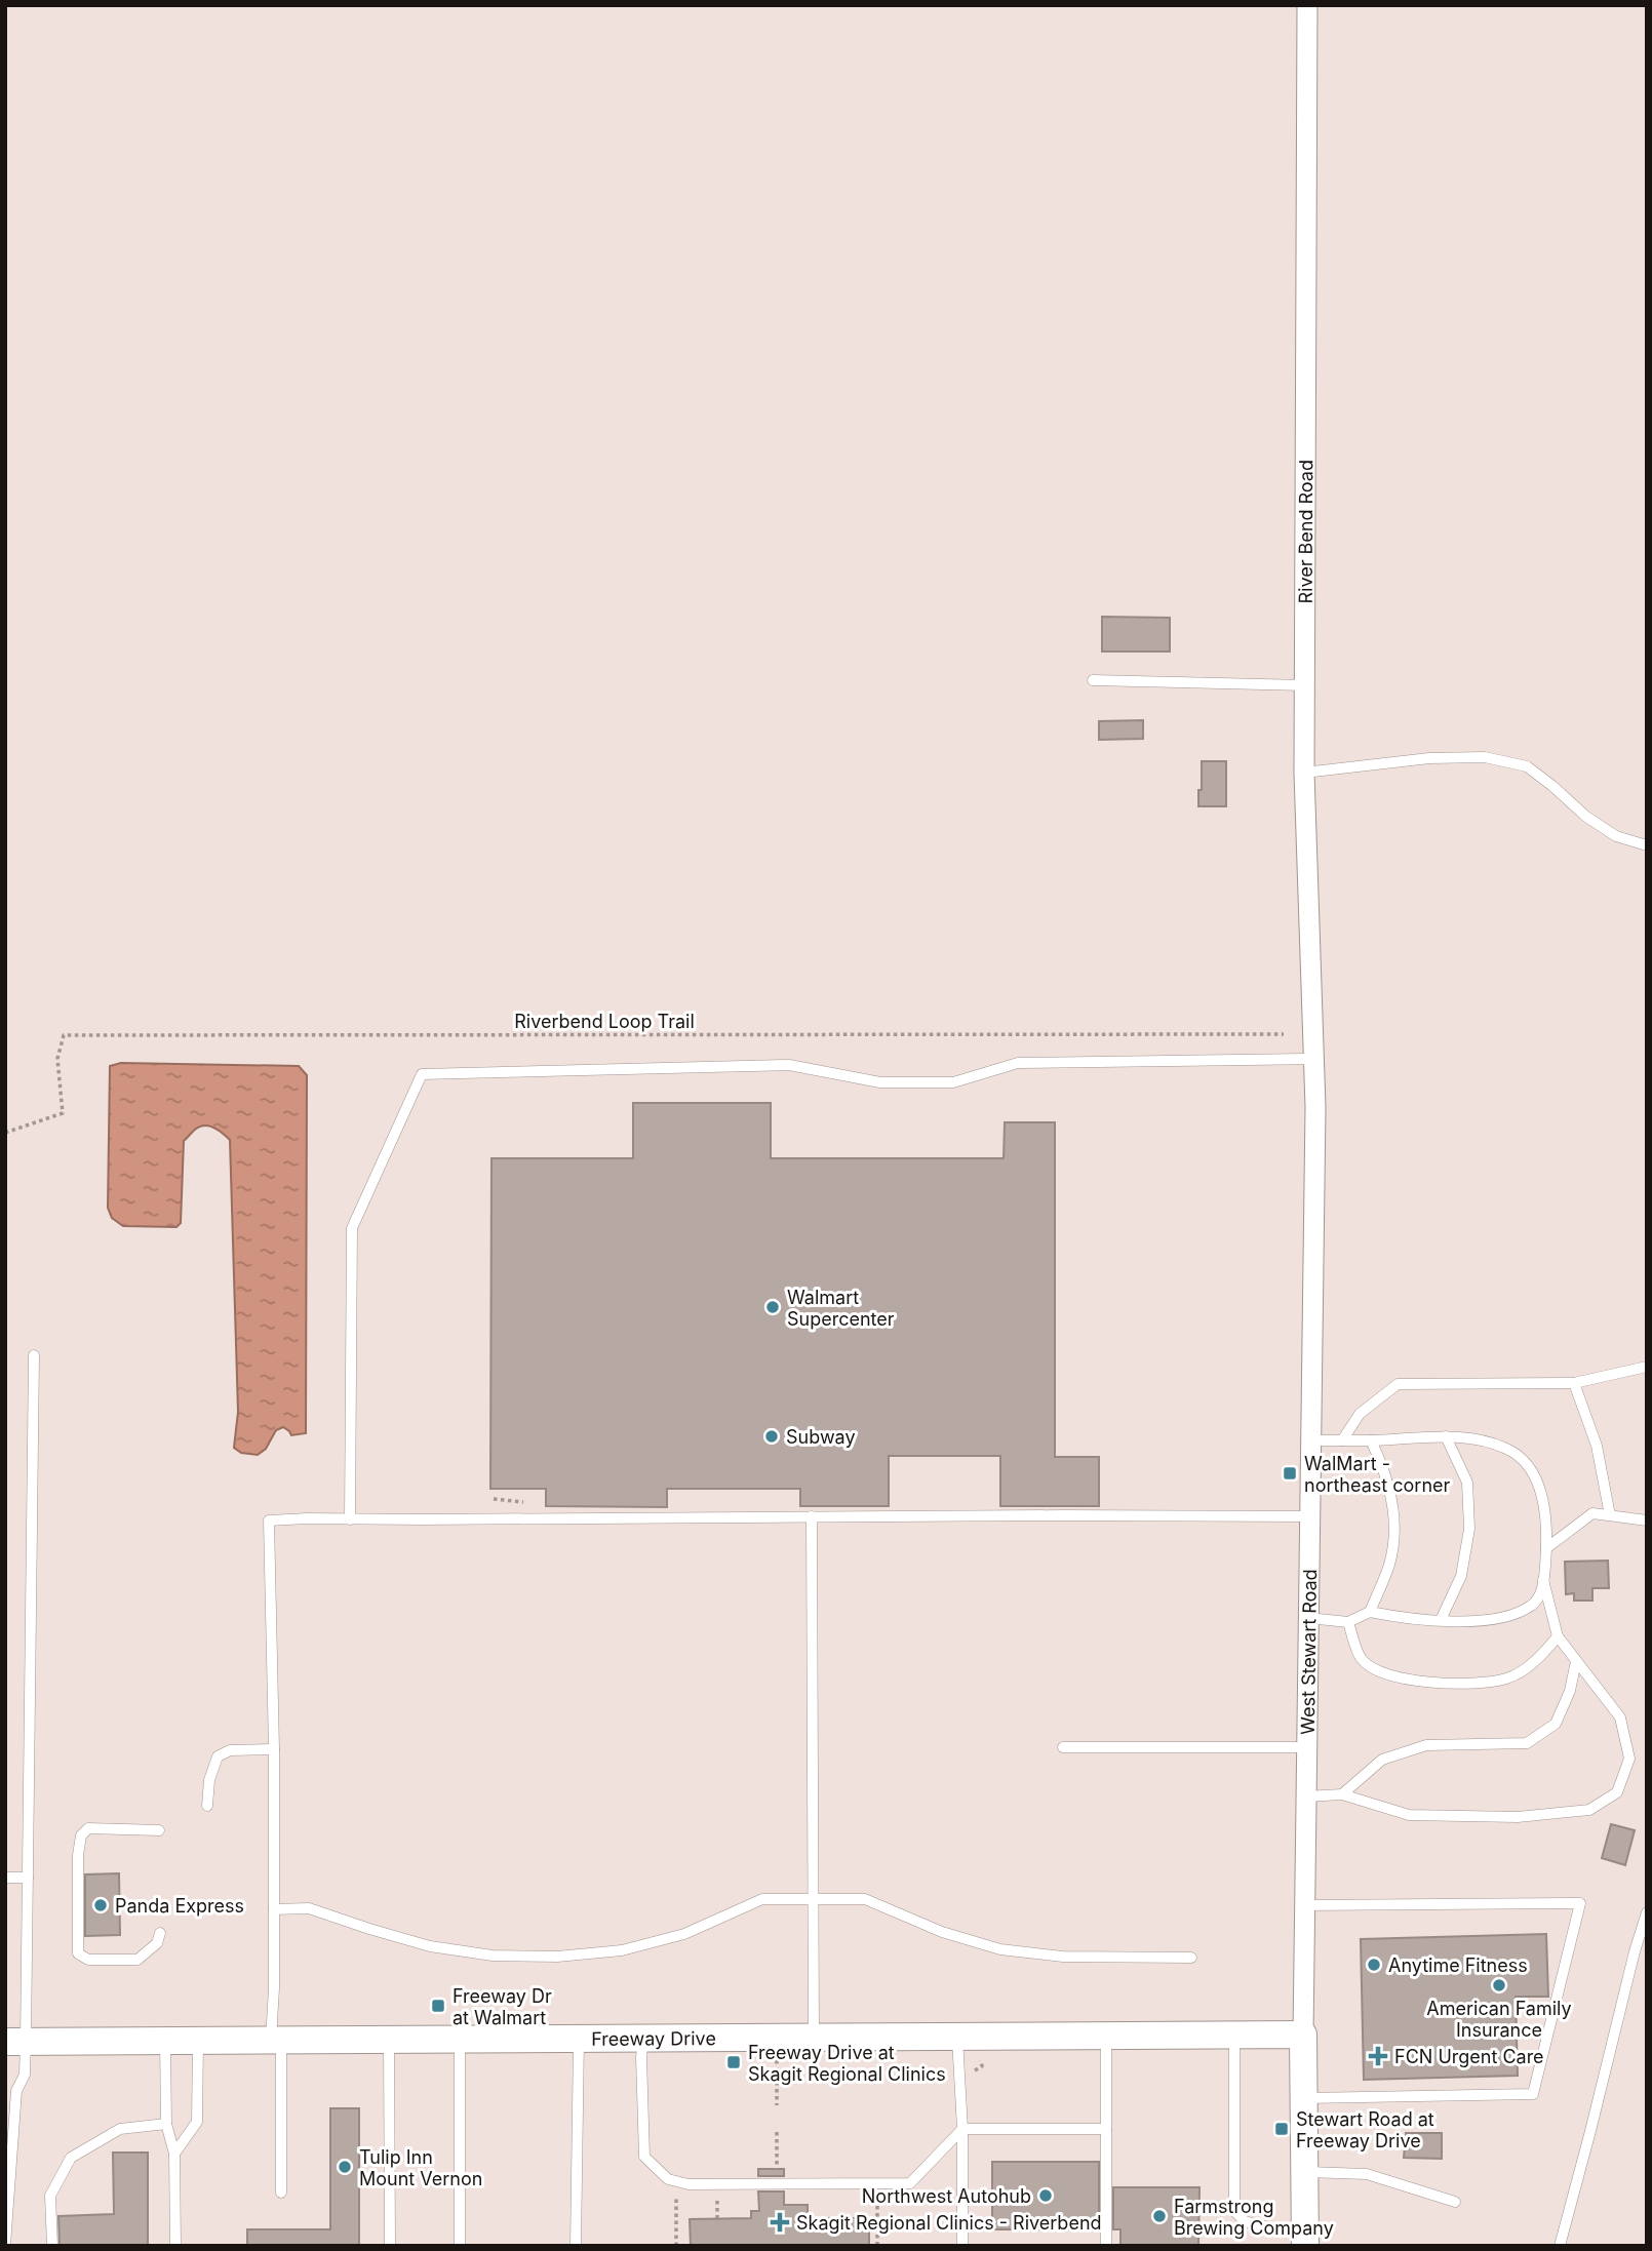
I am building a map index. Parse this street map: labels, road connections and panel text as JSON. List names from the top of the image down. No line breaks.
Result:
{"streets":{"street":["River Bend Road","West Stewart Road","Freeway Drive"],"path":["Riverbend Loop Trail"]},"crossings":[["River Bend Road","West Stewart Road"],["West Stewart Road","Freeway Drive"]],"places":{"other":["Walmart Supercenter","Subway","Panda Express","Anytime Fitness","American Family Insurance","Tulip Inn Mount Vernon","Northwest Autohub","Farmstrong Brewing Company"],"transit":["WalMart - northeast corner","Freeway Dr at Walmart","Freeway Drive at Skagit Regional Clinics","Stewart Road at Freeway Drive"],"health":["FCN Urgent Care","Skagit Regional Clinics - Riverbend"]}}
